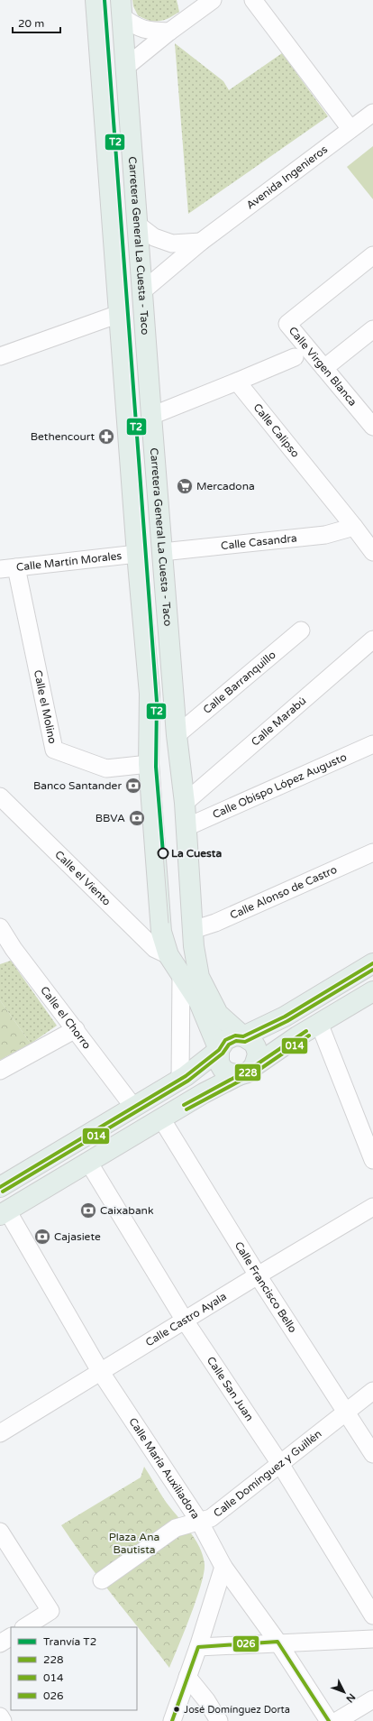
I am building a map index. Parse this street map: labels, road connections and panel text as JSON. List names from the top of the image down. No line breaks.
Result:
{"streets":{"main road":["Carretera General La Cuesta - Taco"],"street":["Avenida Ingenieros","Calle Virgen Blanca","Calle Calipso","Calle Casandra","Calle Martín Morales","Calle Barranquillo","Calle el Molino","Calle Marabú","Calle Obispo López Augusto","Calle el Viento","Calle Alonso de Castro","Calle el Chorro","Calle Francisco Bello","Calle Castro Ayala","Calle San Juan","Calle María Auxiliadora","Calle Domínguez y Guillén"]},"crossings":[["Avenida Ingenieros","Carretera General La Cuesta - Taco"],["Carretera General La Cuesta - Taco","Calle Casandra"],["Carretera General La Cuesta - Taco","Calle Barranquillo"],["Carretera General La Cuesta - Taco","Calle Marabú"],["Carretera General La Cuesta - Taco","Calle Obispo López Augusto"],["Carretera General La Cuesta - Taco","Calle Alonso de Castro"],["Calle Calipso","Calle Casandra"],["Calle Martín Morales","Calle el Molino"],["Calle Francisco Bello","Calle Castro Ayala"],["Calle Francisco Bello","Calle Domínguez y Guillén"],["Calle Castro Ayala","Calle San Juan"],["Calle Castro Ayala","Calle María Auxiliadora"],["Calle San Juan","Calle Domínguez y Guillén"],["Calle María Auxiliadora","Calle Domínguez y Guillén"]],"parks":["Plaza Ana Bautista"],"places":{"pharmacy":["Bethencourt"],"supermarket":["Mercadona"],"bank":["Banco Santander","BBVA","Caixabank","Cajasiete"],"other":["La Cuesta","José Domínguez Dorta"]},"lines":["tram line T2","transit line 228","transit line 014","transit line 026"],"legend":["Tranvía T2","228","014","026"],"scale_bar":"20 m","north":"bottom right"}
